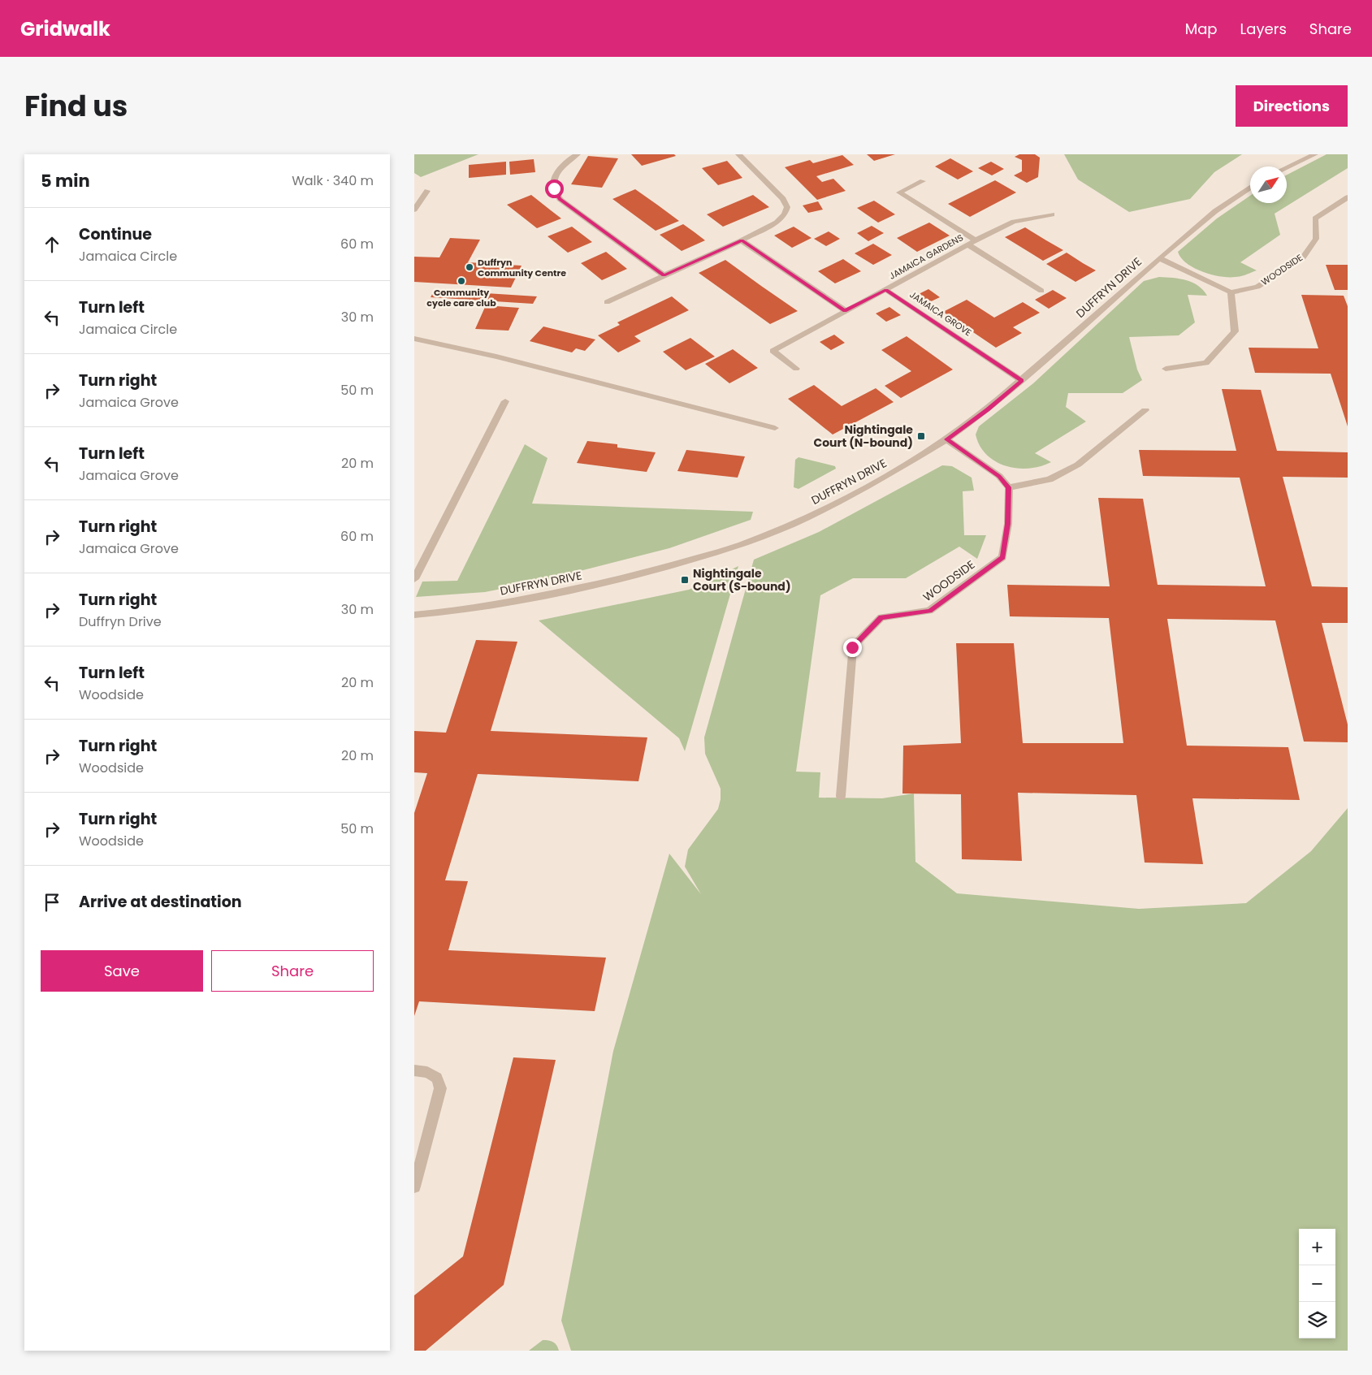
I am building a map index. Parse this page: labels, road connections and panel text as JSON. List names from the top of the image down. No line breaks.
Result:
{"streets":{"street":["JAMAICA GARDENS","WOODSIDE","DUFFRYN DRIVE","JAMAICA GROVE"]},"crossings":[["JAMAICA GARDENS","JAMAICA GROVE"],["DUFFRYN DRIVE","JAMAICA GROVE"]],"places":{"other":["Duffryn Community Centre","Community cycle care club"],"transit":["Nightingale Court (N-bound)","Nightingale Court (S-bound)"]},"north":"top right","page":{"header":"Gridwalk","nav":["Map","Layers","Share"],"title":"Find us","buttons":["Directions",["Save","Share"]],"heading":["5 min","Walk · 340 m"],"list":[["Continue","Jamaica Circle","60 m"],["Turn left","Jamaica Circle","30 m"],["Turn right","Jamaica Grove","50 m"],["Turn left","Jamaica Grove","20 m"],["Turn right","Jamaica Grove","60 m"],["Turn right","Duffryn Drive","30 m"],["Turn left","Woodside","20 m"],["Turn right","Woodside","20 m"],["Turn right","Woodside","50 m"],"Arrive at destination"],"map_buttons":["+","−"]}}
